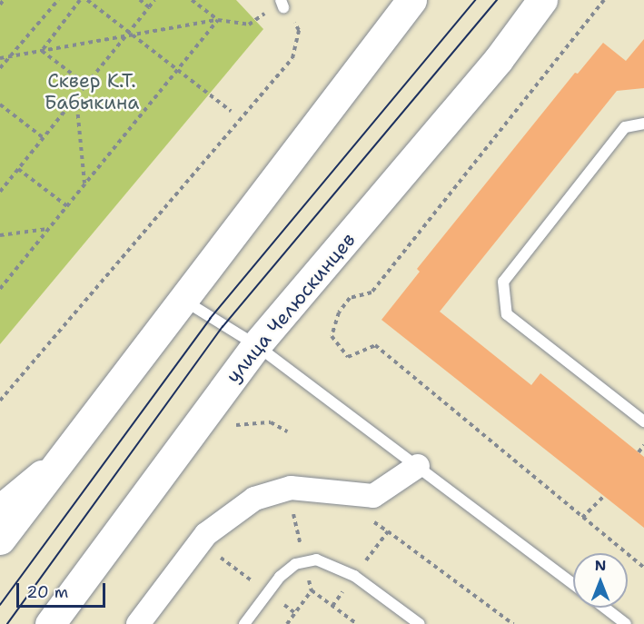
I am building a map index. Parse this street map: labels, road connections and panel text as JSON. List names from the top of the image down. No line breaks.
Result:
{"streets":{"main road":["улица Челюскинцев"]},"parks":["Сквер К.Т. Бабыкина"],"scale_bar":"20 m","north":"top"}
